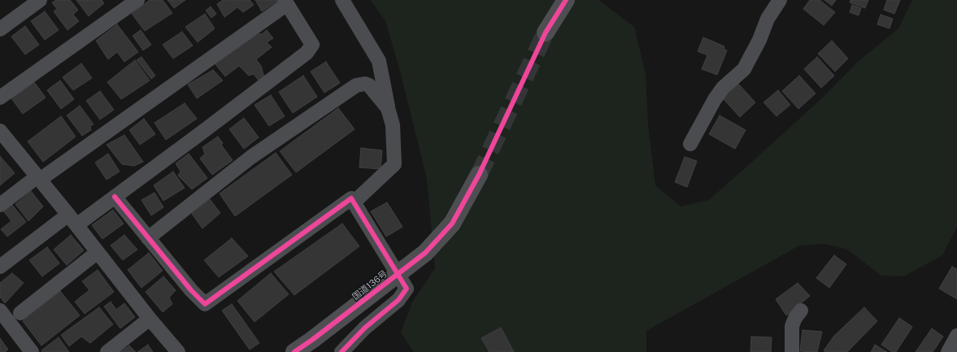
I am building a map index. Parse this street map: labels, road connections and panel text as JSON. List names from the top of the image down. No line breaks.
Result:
{"streets":{"highway":["国道136号"]}}
